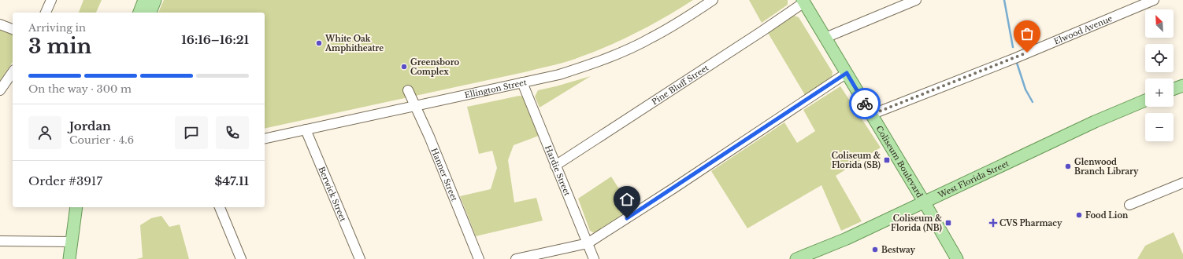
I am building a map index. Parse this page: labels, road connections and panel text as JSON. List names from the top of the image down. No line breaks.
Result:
{"streets":{"main road":["Coliseum Boulevard","West Florida Street"],"street":["Elwood Avenue","Pine Bluff Street","Ellington Street","Hardie Street","Hanner Street","Berwick Street"]},"crossings":[["Elwood Avenue","Coliseum Boulevard"],["Pine Bluff Street","Coliseum Boulevard"],["Pine Bluff Street","Hardie Street"],["Ellington Street","Hardie Street"],["Ellington Street","Hanner Street"],["Ellington Street","Berwick Street"],["Coliseum Boulevard","West Florida Street"]],"places":{"other":["White Oak Amphitheatre","Greensboro Complex","Glenwood Branch Library","Food Lion","Bestway"],"transit":["Coliseum & Florida (SB)","Coliseum & Florida (NB)"],"health":["CVS Pharmacy"]},"north":"top left","page":{"map_buttons":["+","−"],"heading":["3 min","Arriving in","16:16–16:21"],"panel":["Jordan","Courier · 4.6","Order #3917","$47.11"],"bar":"On the way · 300 m"}}
